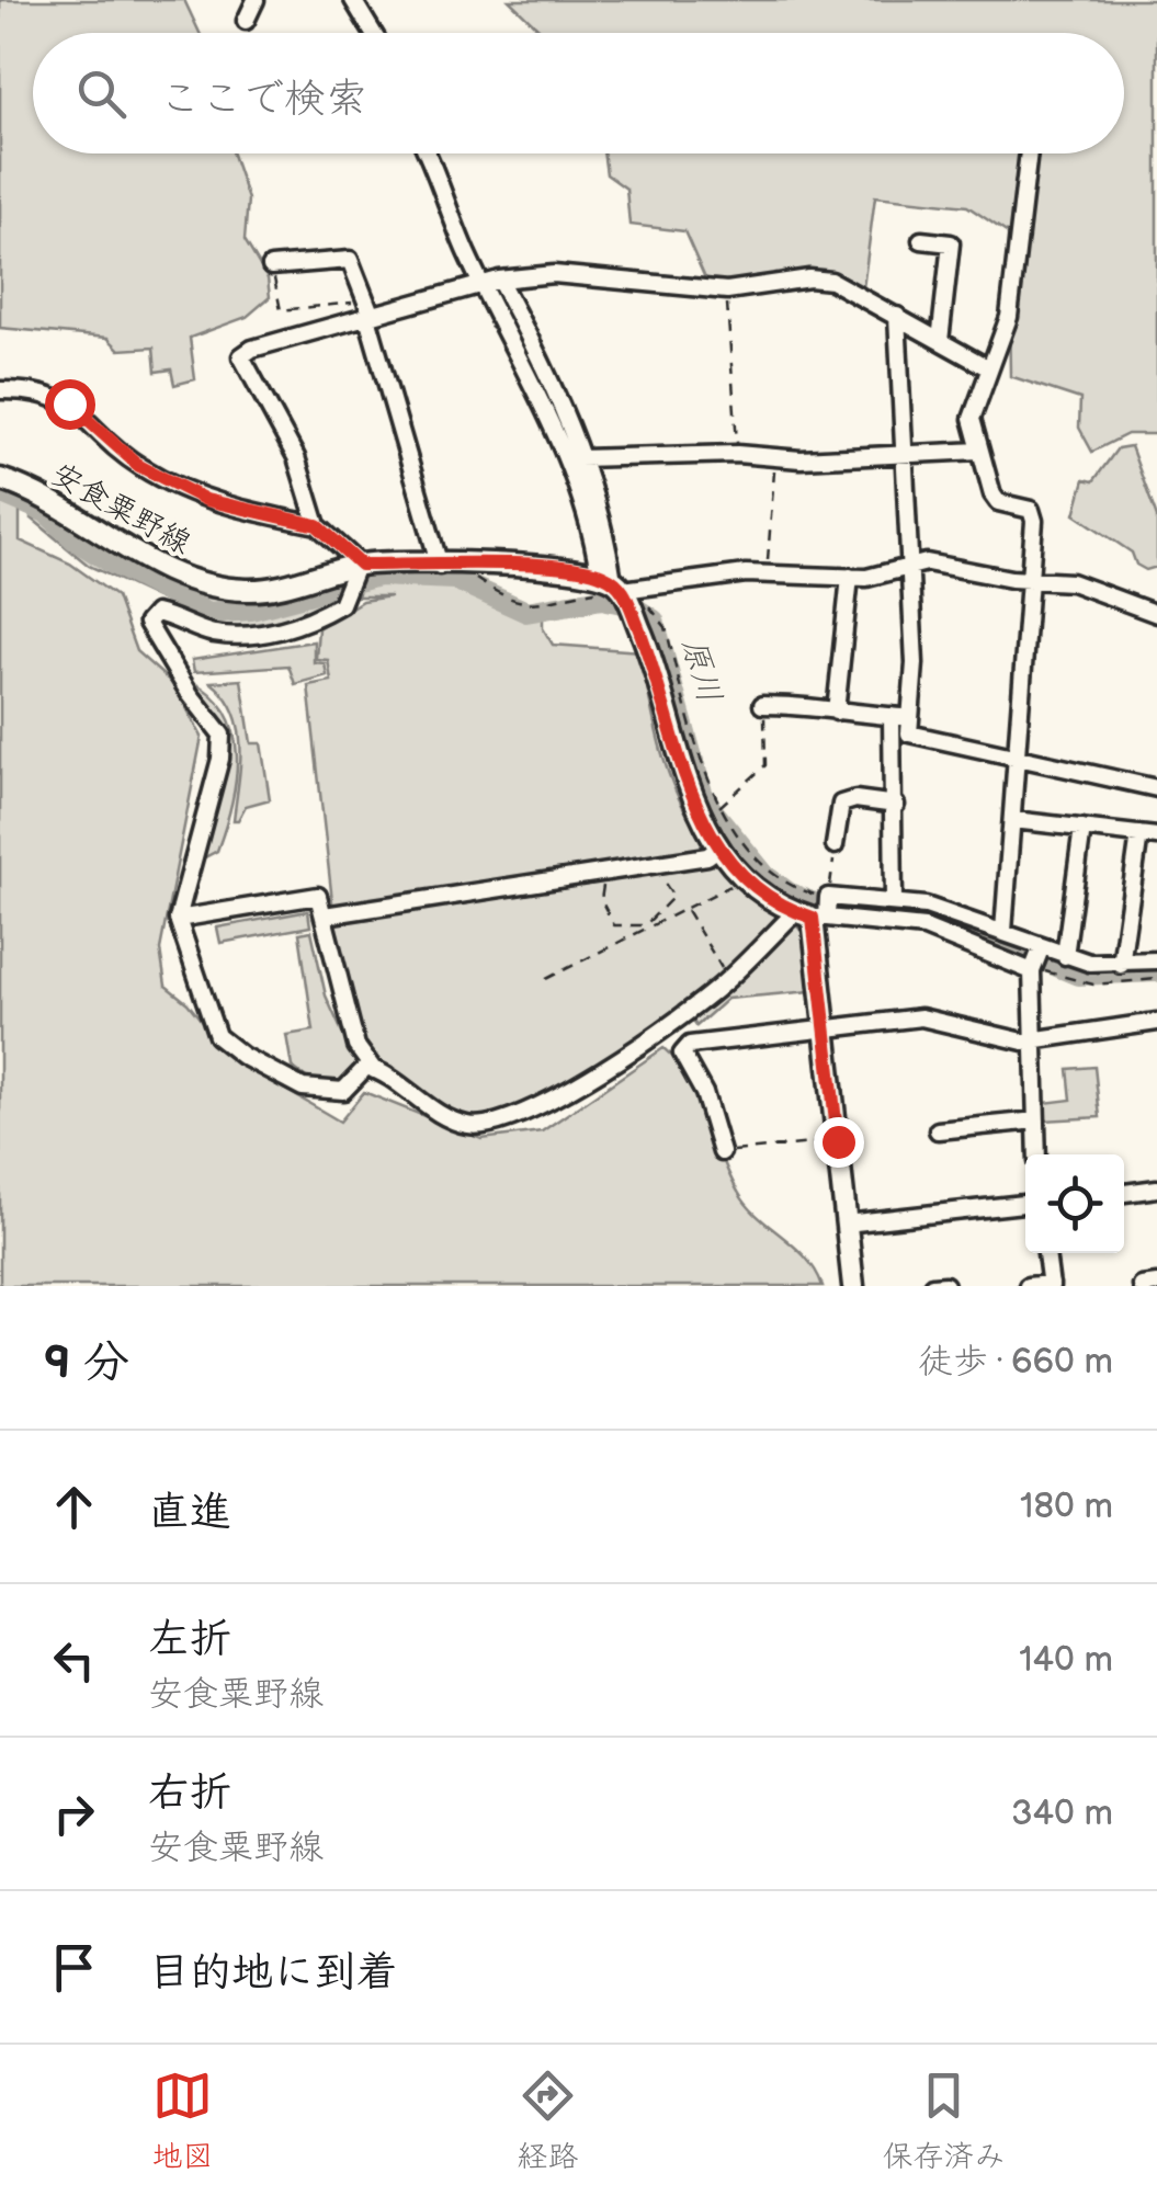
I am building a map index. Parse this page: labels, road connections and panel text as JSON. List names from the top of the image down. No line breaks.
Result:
{"streets":{"main road":["安食粟野線"]},"water":["原川"],"page":{"search":"ここで検索","heading":["9 分","徒歩 · 660 m"],"list":[["直進","180 m"],["左折","安食粟野線","140 m"],["右折","安食粟野線","340 m"],"目的地に到着"],"nav":["地図","経路","保存済み"]}}
